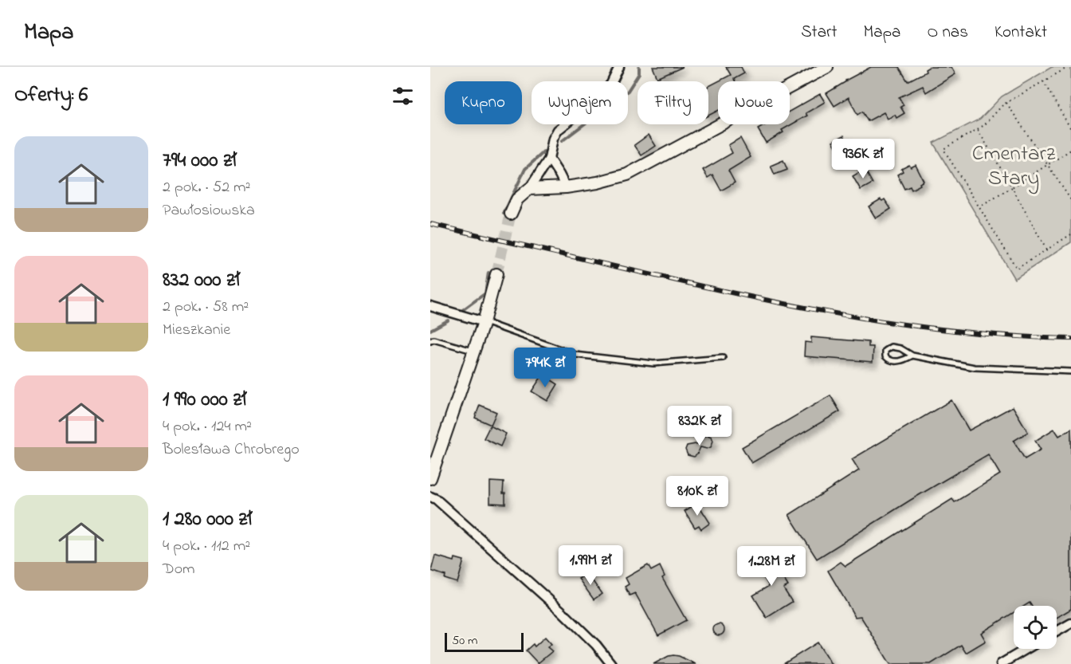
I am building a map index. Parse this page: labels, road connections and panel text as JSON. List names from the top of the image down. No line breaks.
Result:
{"parks":["Cmentarz Stary"],"scale_bar":"50 m","page":{"header":"Mapa","nav":["Start","Mapa","O nas","Kontakt"],"heading":"Oferty: 6","chip":["Kupno","Wynajem","Filtry","Nowe"],"list":[{"name":"794 000 zł","note":"2 pok. · 52 m² · Pawłosiowska"},{"name":"832 000 zł","note":"2 pok. · 58 m² · Mieszkanie"},{"name":"1 990 000 zł","note":"4 pok. · 124 m² · Bolesława Chrobrego"},{"name":"1 280 000 zł","note":"4 pok. · 112 m² · Dom"}],"price":["936K zł","794K zł","832K zł","810K zł","1.99M zł","1.28M zł"],"scale":"50 m"}}
